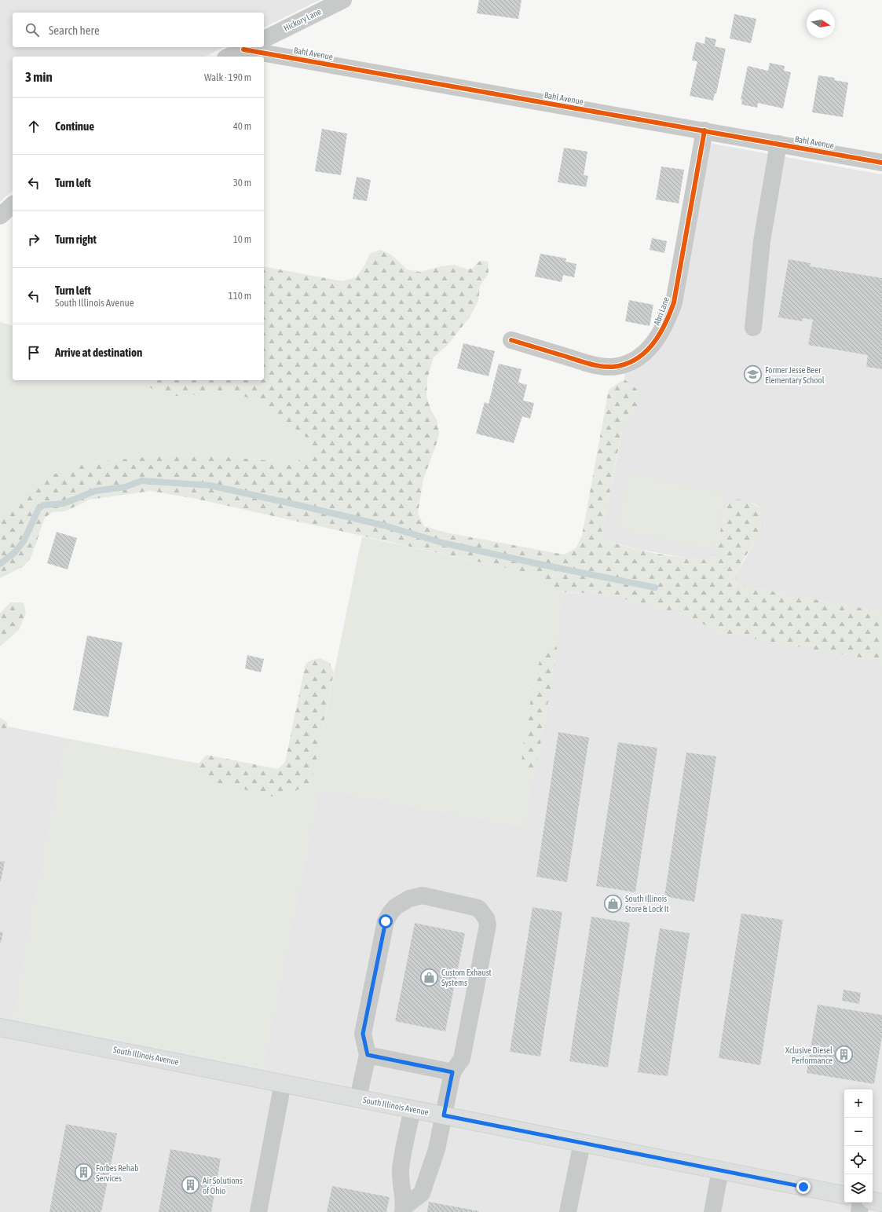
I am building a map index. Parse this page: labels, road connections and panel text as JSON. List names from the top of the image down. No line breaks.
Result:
{"streets":{"main road":["South Illinois Avenue"],"street":["Hickory Lane","Bahl Avenue","Abri Lane"]},"crossings":[["Bahl Avenue","Abri Lane"]],"places":{"school or university":["Former Jesse Beer Elementary School"],"shop":["South Illinois Store & Lock It","Custom Exhaust Systems"],"building":["Xclusive Diesel Performance","Forbes Rehab Services","Air Solutions of Ohio"]},"north":"right","page":{"search":"Search here","heading":["3 min","Walk · 190 m"],"list":[["Continue","40 m"],["Turn left","30 m"],["Turn right","10 m"],["Turn left","South Illinois Avenue","110 m"],"Arrive at destination"],"map_buttons":["+","−"]}}
